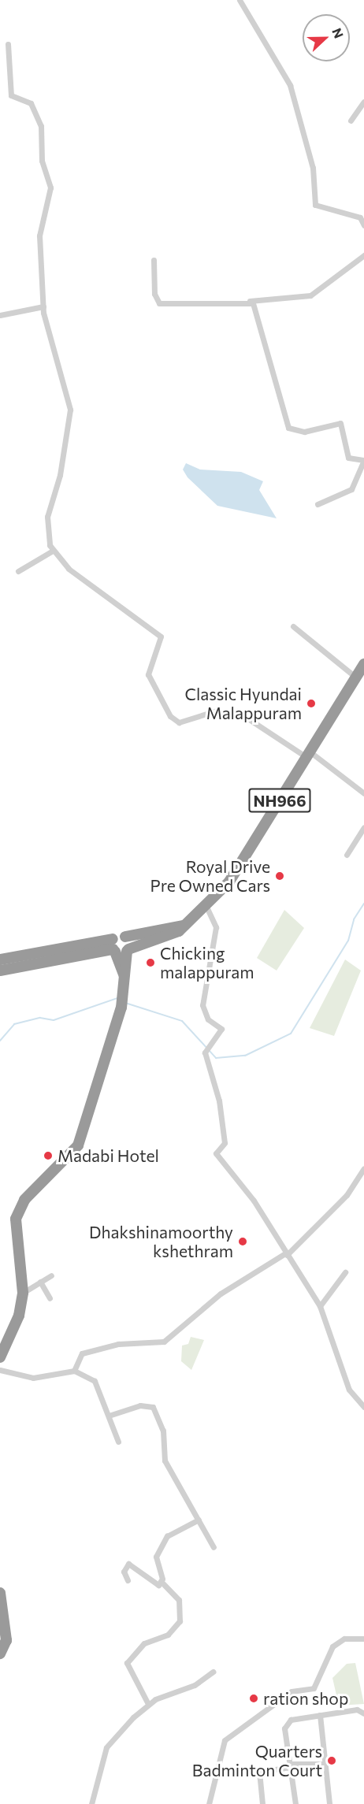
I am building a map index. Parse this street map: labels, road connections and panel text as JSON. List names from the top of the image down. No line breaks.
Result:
{"streets":{"highway":["NH966"]},"places":["Classic Hyundai Malappuram","Royal Drive Pre Owned Cars","Chicking malappuram","Madabi Hotel","Dhakshinamoorthy kshethram","ration shop","Quarters Badminton Court"],"north":"right"}
